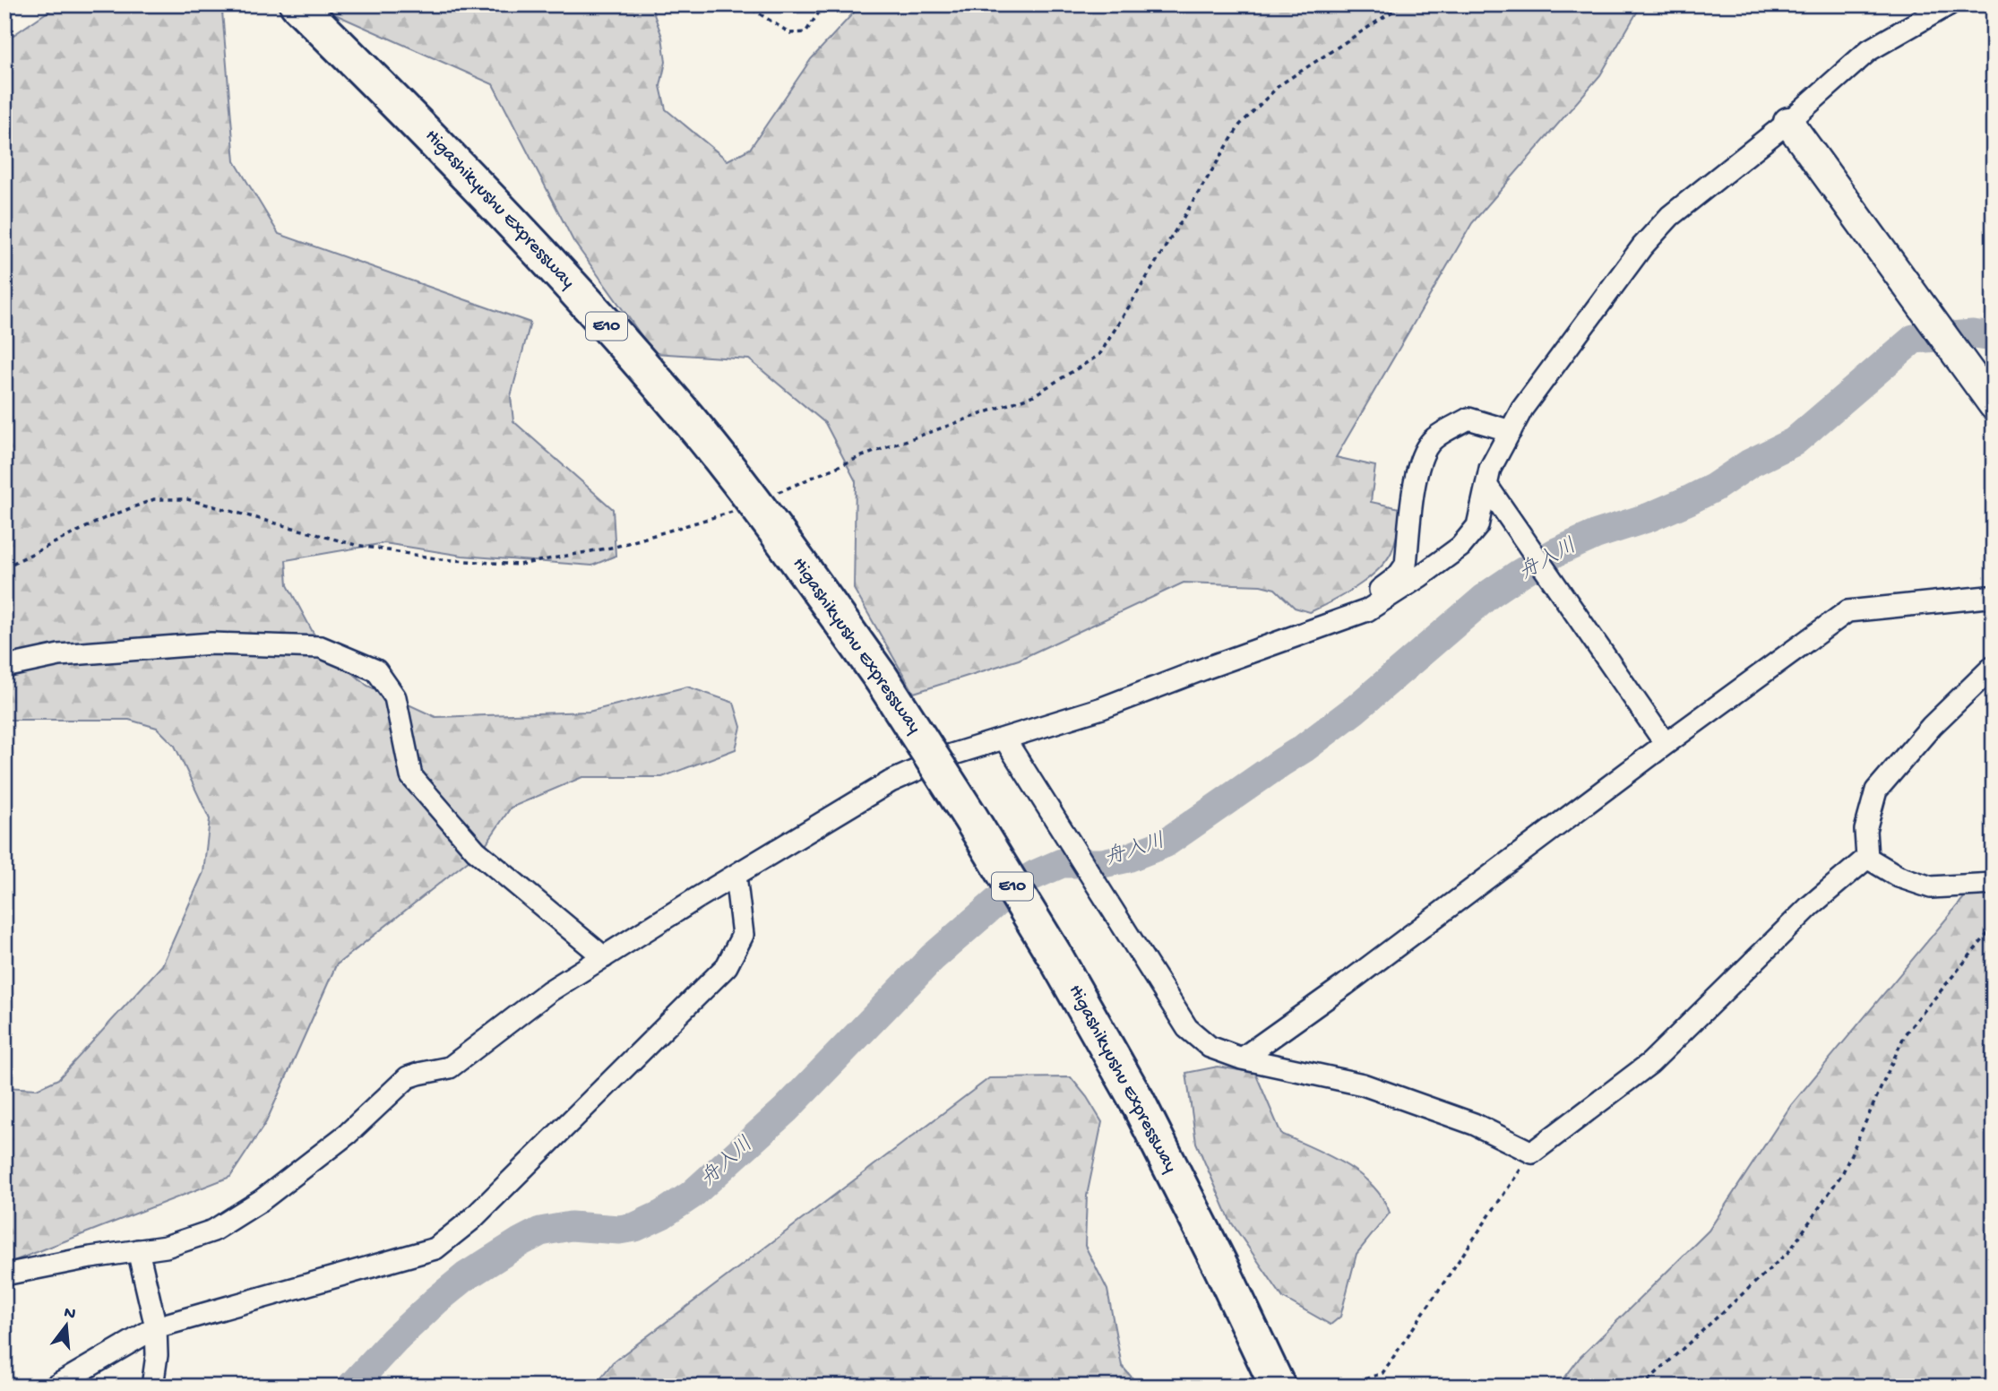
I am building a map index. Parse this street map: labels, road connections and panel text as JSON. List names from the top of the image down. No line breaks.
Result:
{"streets":{"highway":["Higashikyushu Expressway","E10"]},"water":["舟入川"],"north":"top"}
